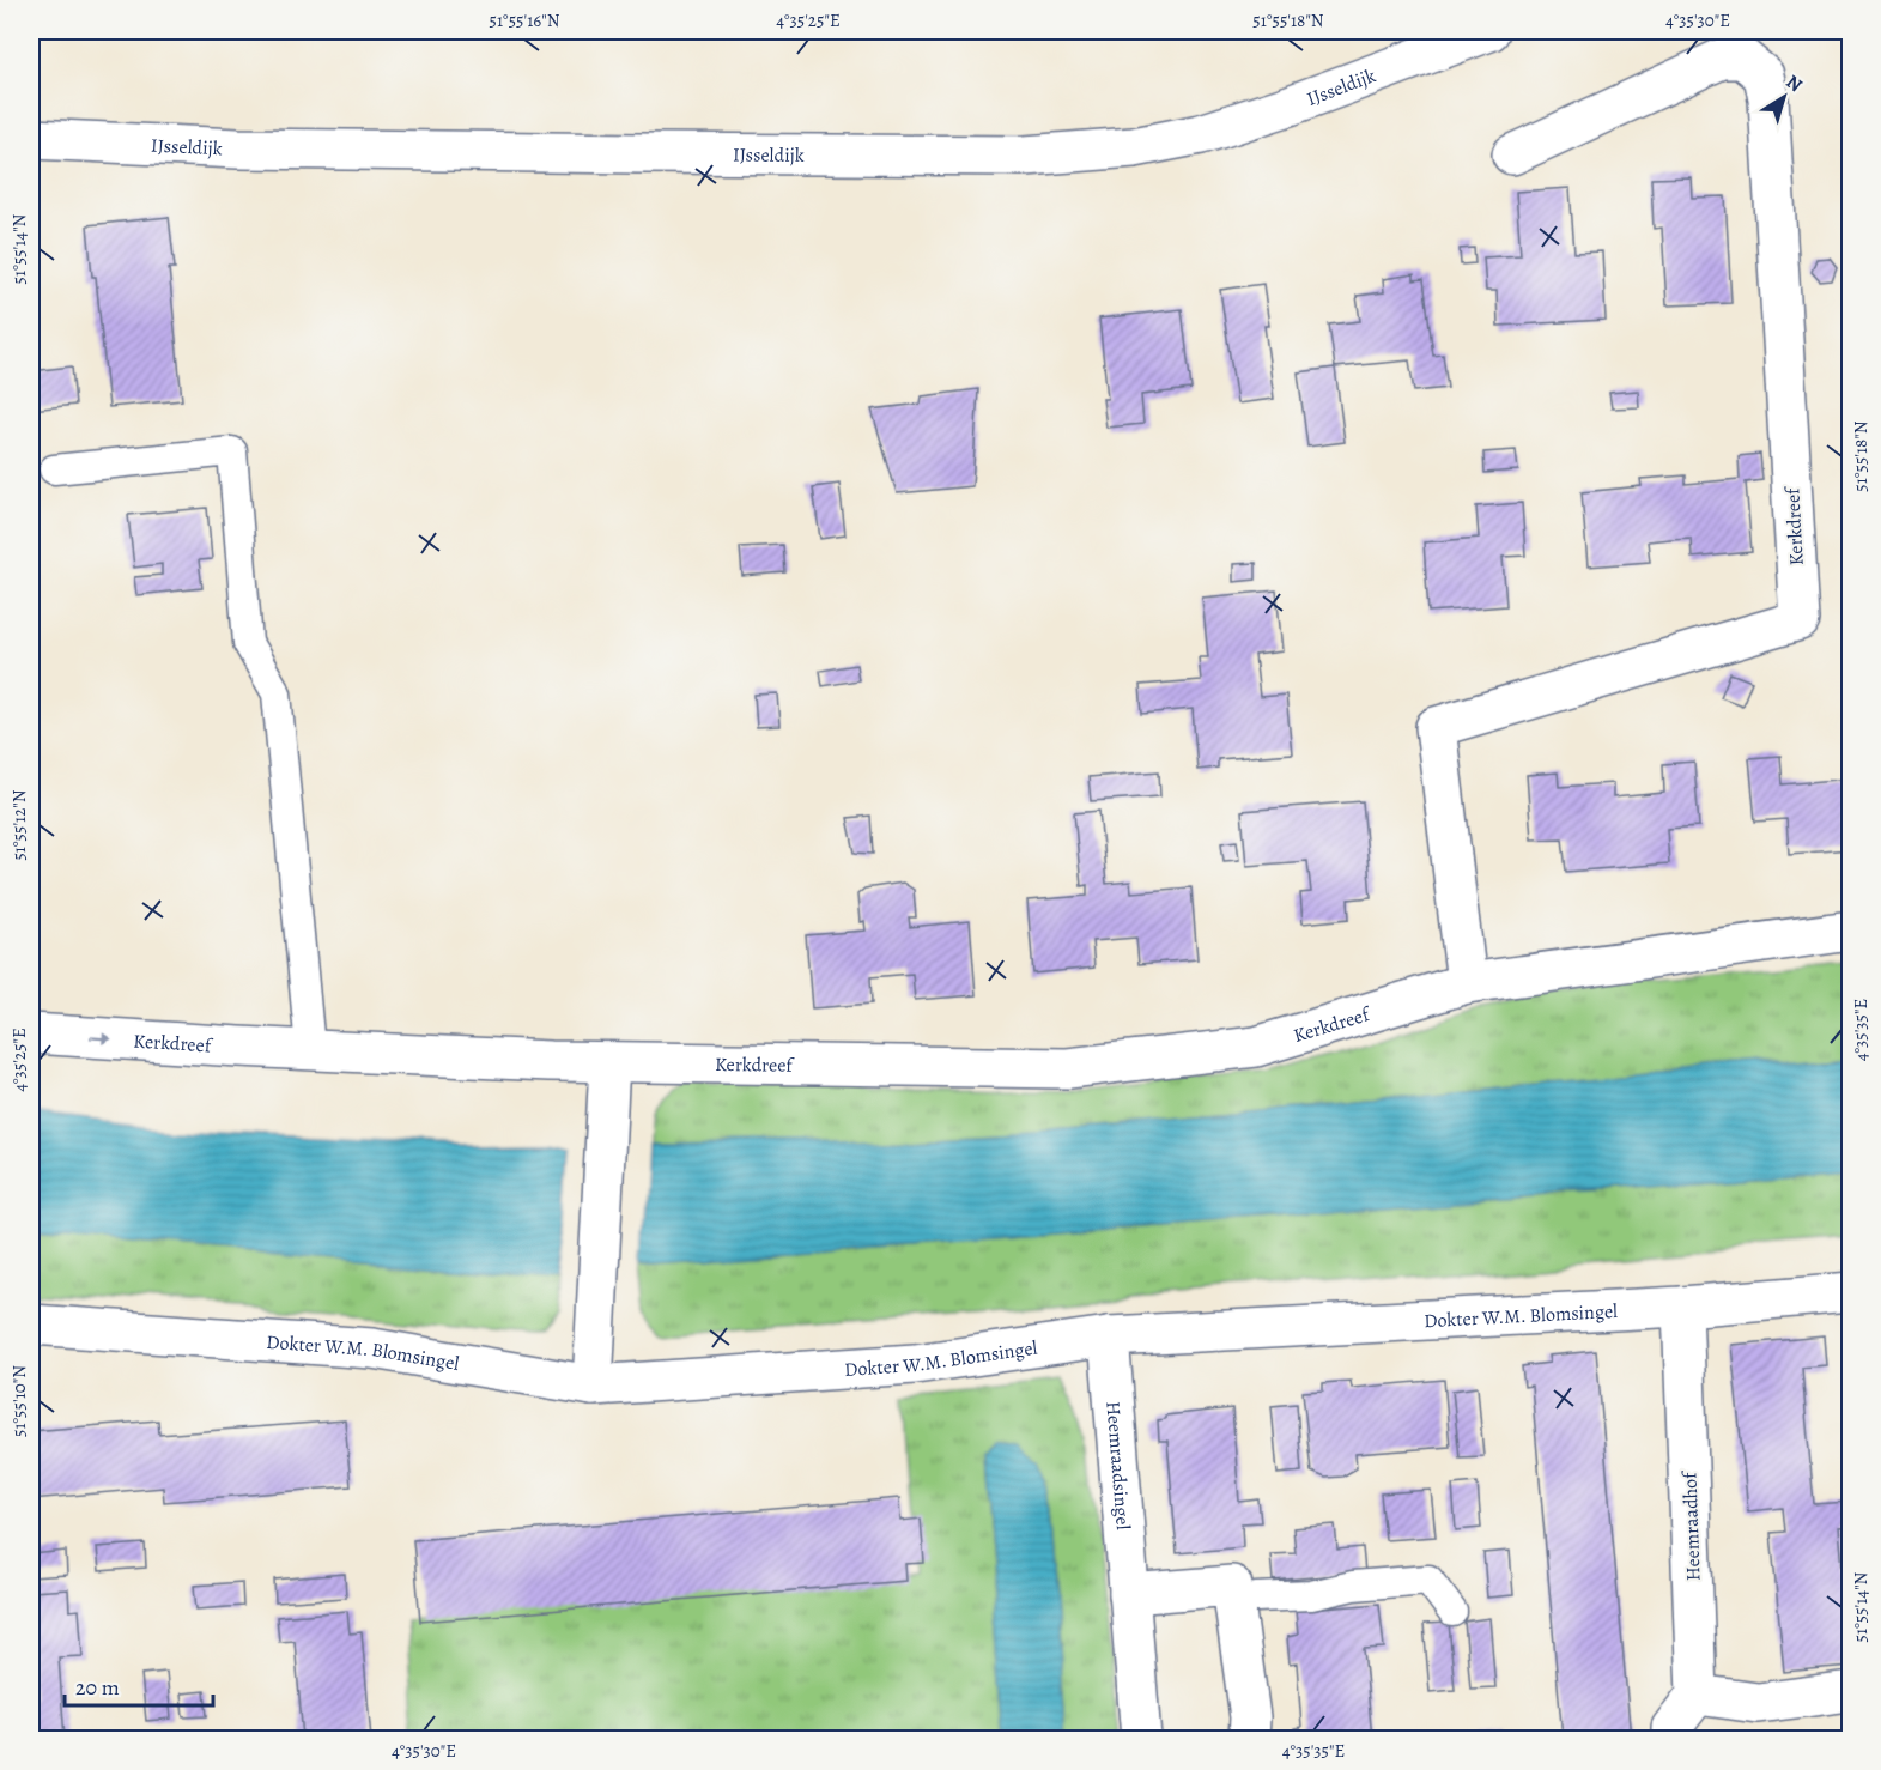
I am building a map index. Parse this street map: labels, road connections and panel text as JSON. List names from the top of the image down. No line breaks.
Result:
{"streets":{"street":["IJsseldijk","Kerkdreef","Dokter W.M. Blomsingel","Heemraadsingel","Heemraadhof"]},"crossings":[["Dokter W.M. Blomsingel","Heemraadsingel"],["Dokter W.M. Blomsingel","Heemraadhof"]],"scale_bar":"20 m","north":"top right","coordinates":["51°55'16\"N","4°35'25\"E","51°55'18\"N","4°35'30\"E","51°55'14\"N","51°55'12\"N","4°35'35\"E","51°55'10\"N"]}
